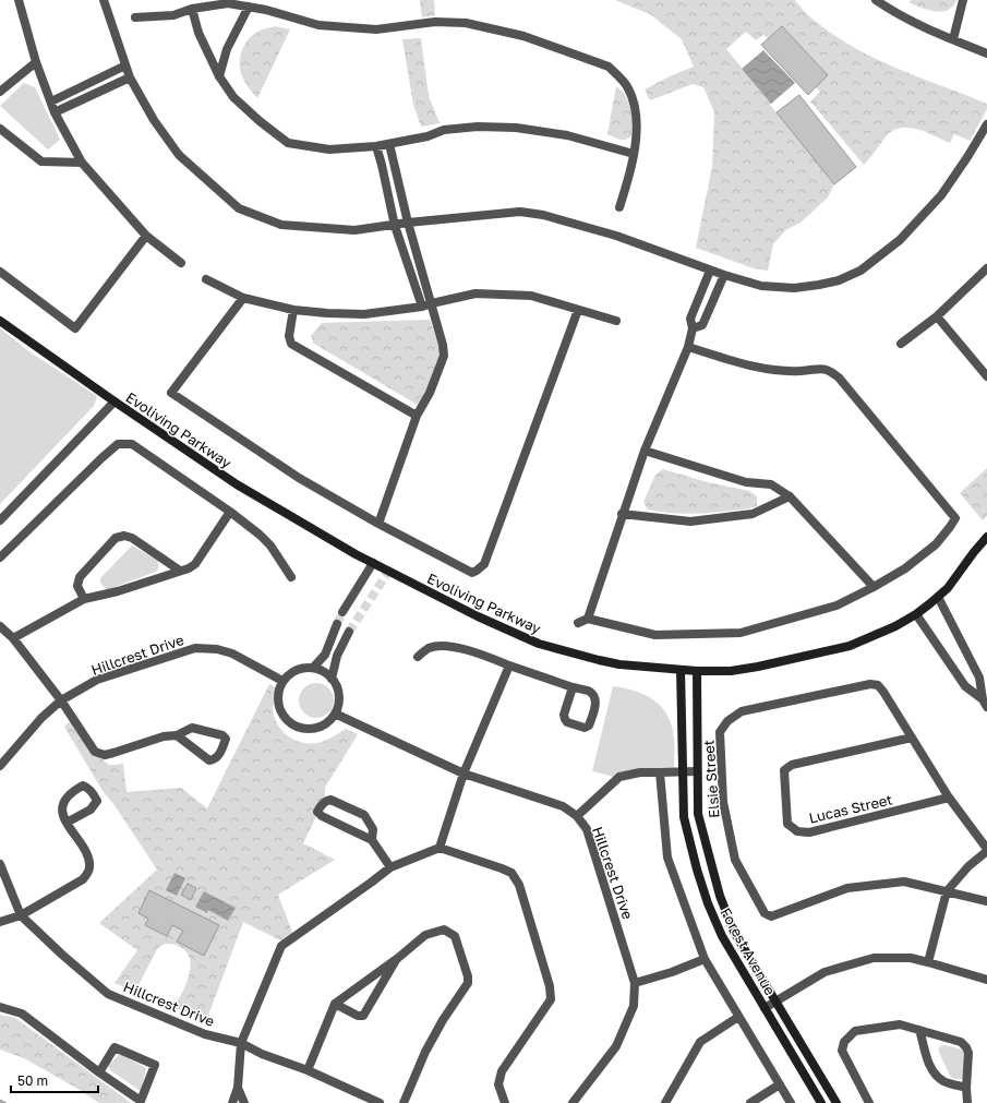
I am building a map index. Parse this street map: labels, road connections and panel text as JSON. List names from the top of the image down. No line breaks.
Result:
{"streets":{"street":["Evoliving Parkway","Hillcrest Drive","Elsie Street","Lucas Street","Forest Avenue"]},"crossings":[["Evoliving Parkway","Forest Avenue"],["Elsie Street","Lucas Street"]],"scale_bar":"50 m"}
